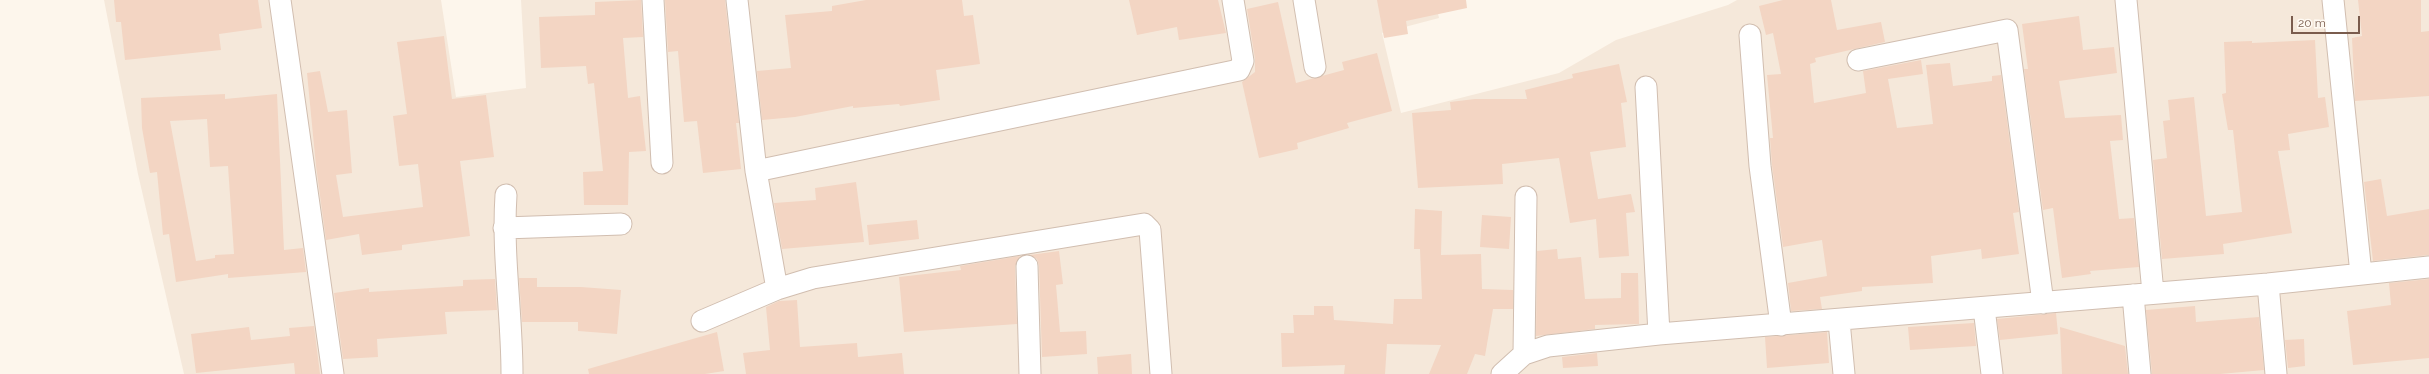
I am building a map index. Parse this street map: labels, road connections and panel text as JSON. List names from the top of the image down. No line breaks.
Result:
{"scale_bar":"20 m"}
